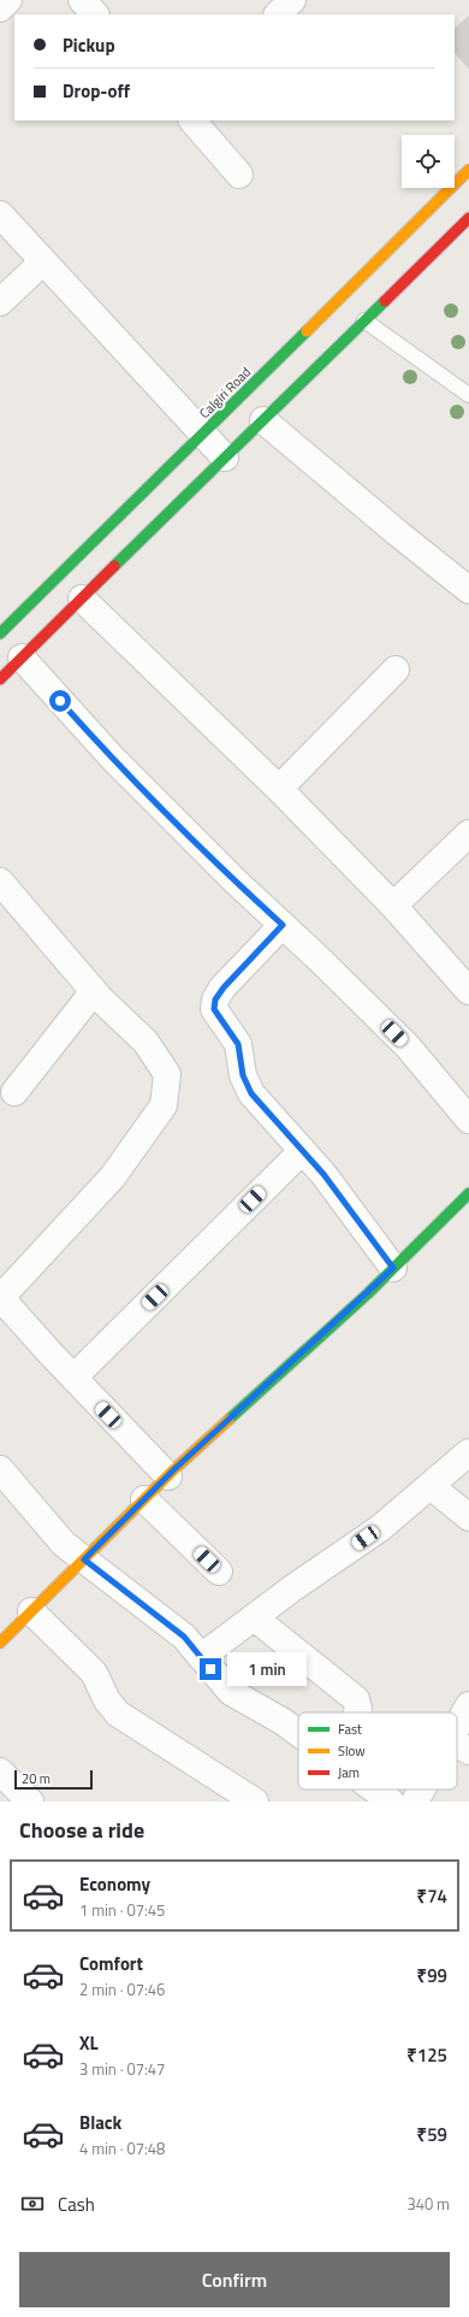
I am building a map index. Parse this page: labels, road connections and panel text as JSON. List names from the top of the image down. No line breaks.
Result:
{"streets":{"main road":["Calgiri Road"]},"legend":["Fast","Slow","Jam"],"scale_bar":"20 m","page":{"banner":["Pickup","Drop-off"],"bubble":"1 min","scale":"20 m","heading":"Choose a ride","list":[{"name":"Economy","note":"1 min · 07:45","value":"₹74"},{"name":"Comfort","note":"2 min · 07:46","value":"₹99"},{"name":"XL","note":"3 min · 07:47","value":"₹125"},{"name":"Black","note":"4 min · 07:48","value":"₹59"}],"pay":["Cash","340 m"],"buttons":"Confirm"}}
